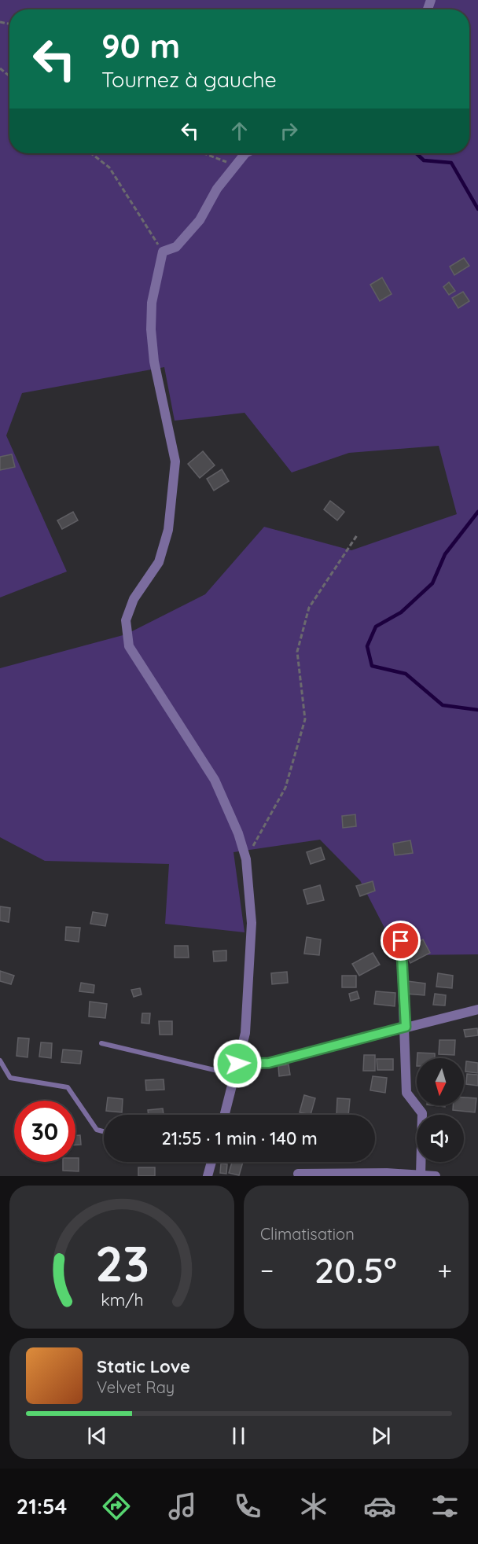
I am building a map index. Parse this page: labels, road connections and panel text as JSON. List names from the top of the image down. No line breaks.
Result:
{"north":"bottom","page":{"turn":["90 m","Tournez à gauche"],"limit":"30","trip":"21:55 · 1 min · 140 m","tile":"Climatisation","heat":["−","20.5°","+"],"song":["Static Love","Velvet Ray"],"tabs":"21:54","gauge":["23","km/h"]}}
